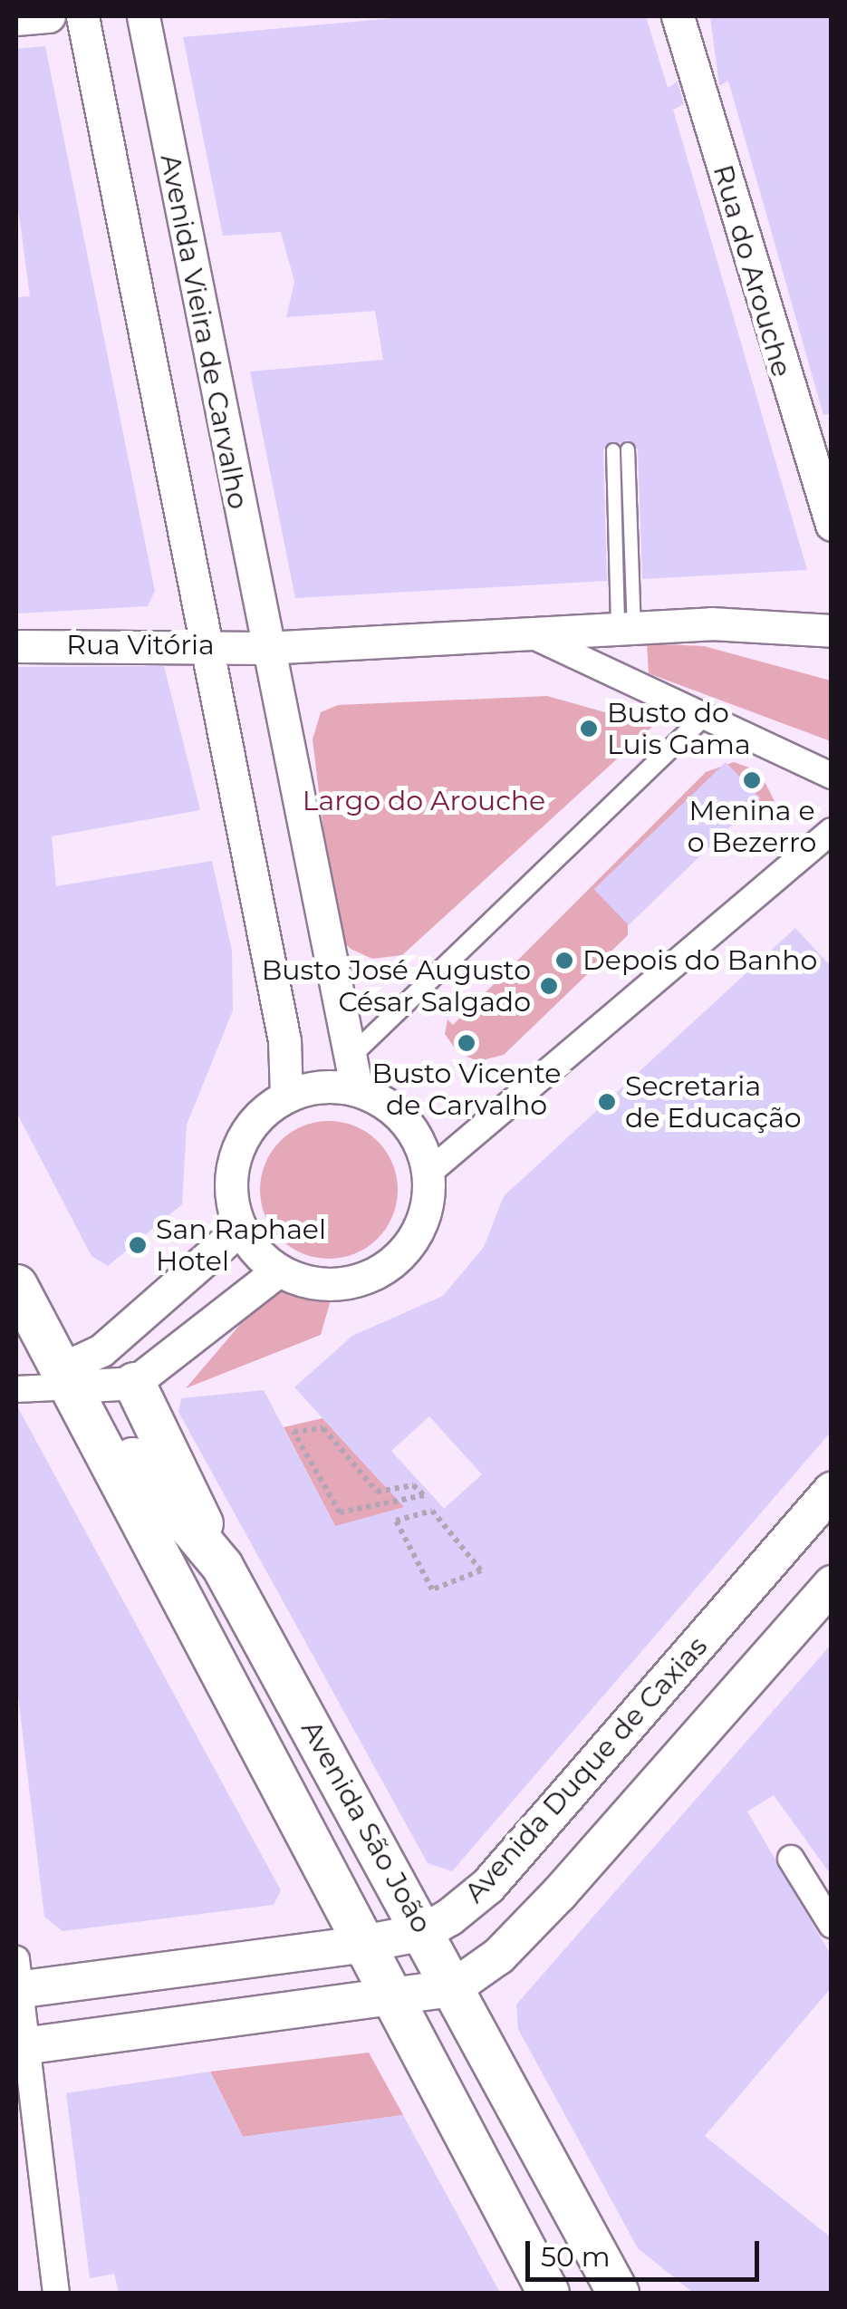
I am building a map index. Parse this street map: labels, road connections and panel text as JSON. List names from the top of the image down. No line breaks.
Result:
{"streets":{"main road":["Avenida Duque de Caxias","Avenida São João"],"street":["Rua do Arouche","Avenida Vieira de Carvalho","Rua Vitória"]},"crossings":[["Avenida Vieira de Carvalho","Rua Vitória"],["Avenida Duque de Caxias","Avenida São João"]],"parks":["Largo do Arouche"],"places":["Busto do Luis Gama","Menina e o Bezerro","Depois do Banho","Busto José Augusto César Salgado","Busto Vicente de Carvalho","Secretaria de Educação","San Raphael Hotel"],"scale_bar":"50 m"}
